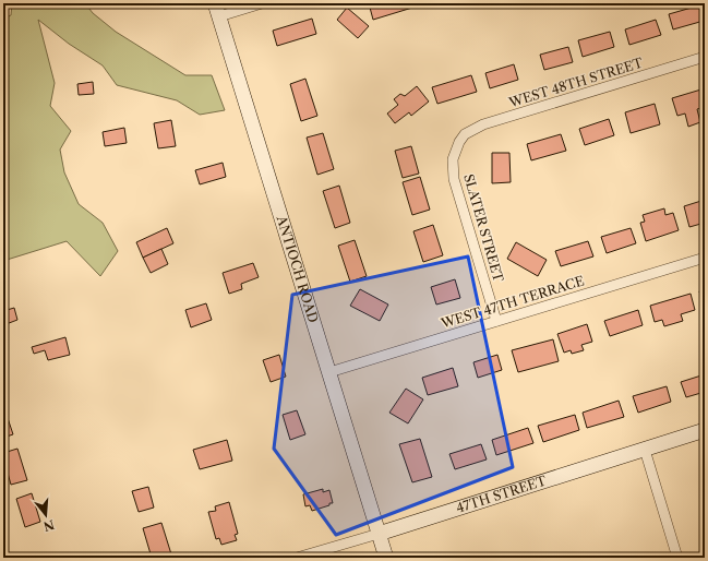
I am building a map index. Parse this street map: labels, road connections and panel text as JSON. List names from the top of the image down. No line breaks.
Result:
{"streets":{"main road":["ANTIOCH ROAD","47TH STREET"],"street":["WEST 48TH STREET","SLATER STREET","WEST 47TH TERRACE"]},"crossings":[["WEST 48TH STREET","SLATER STREET"],["SLATER STREET","WEST 47TH TERRACE"],["ANTIOCH ROAD","WEST 47TH TERRACE"],["ANTIOCH ROAD","47TH STREET"]],"north":"bottom"}
